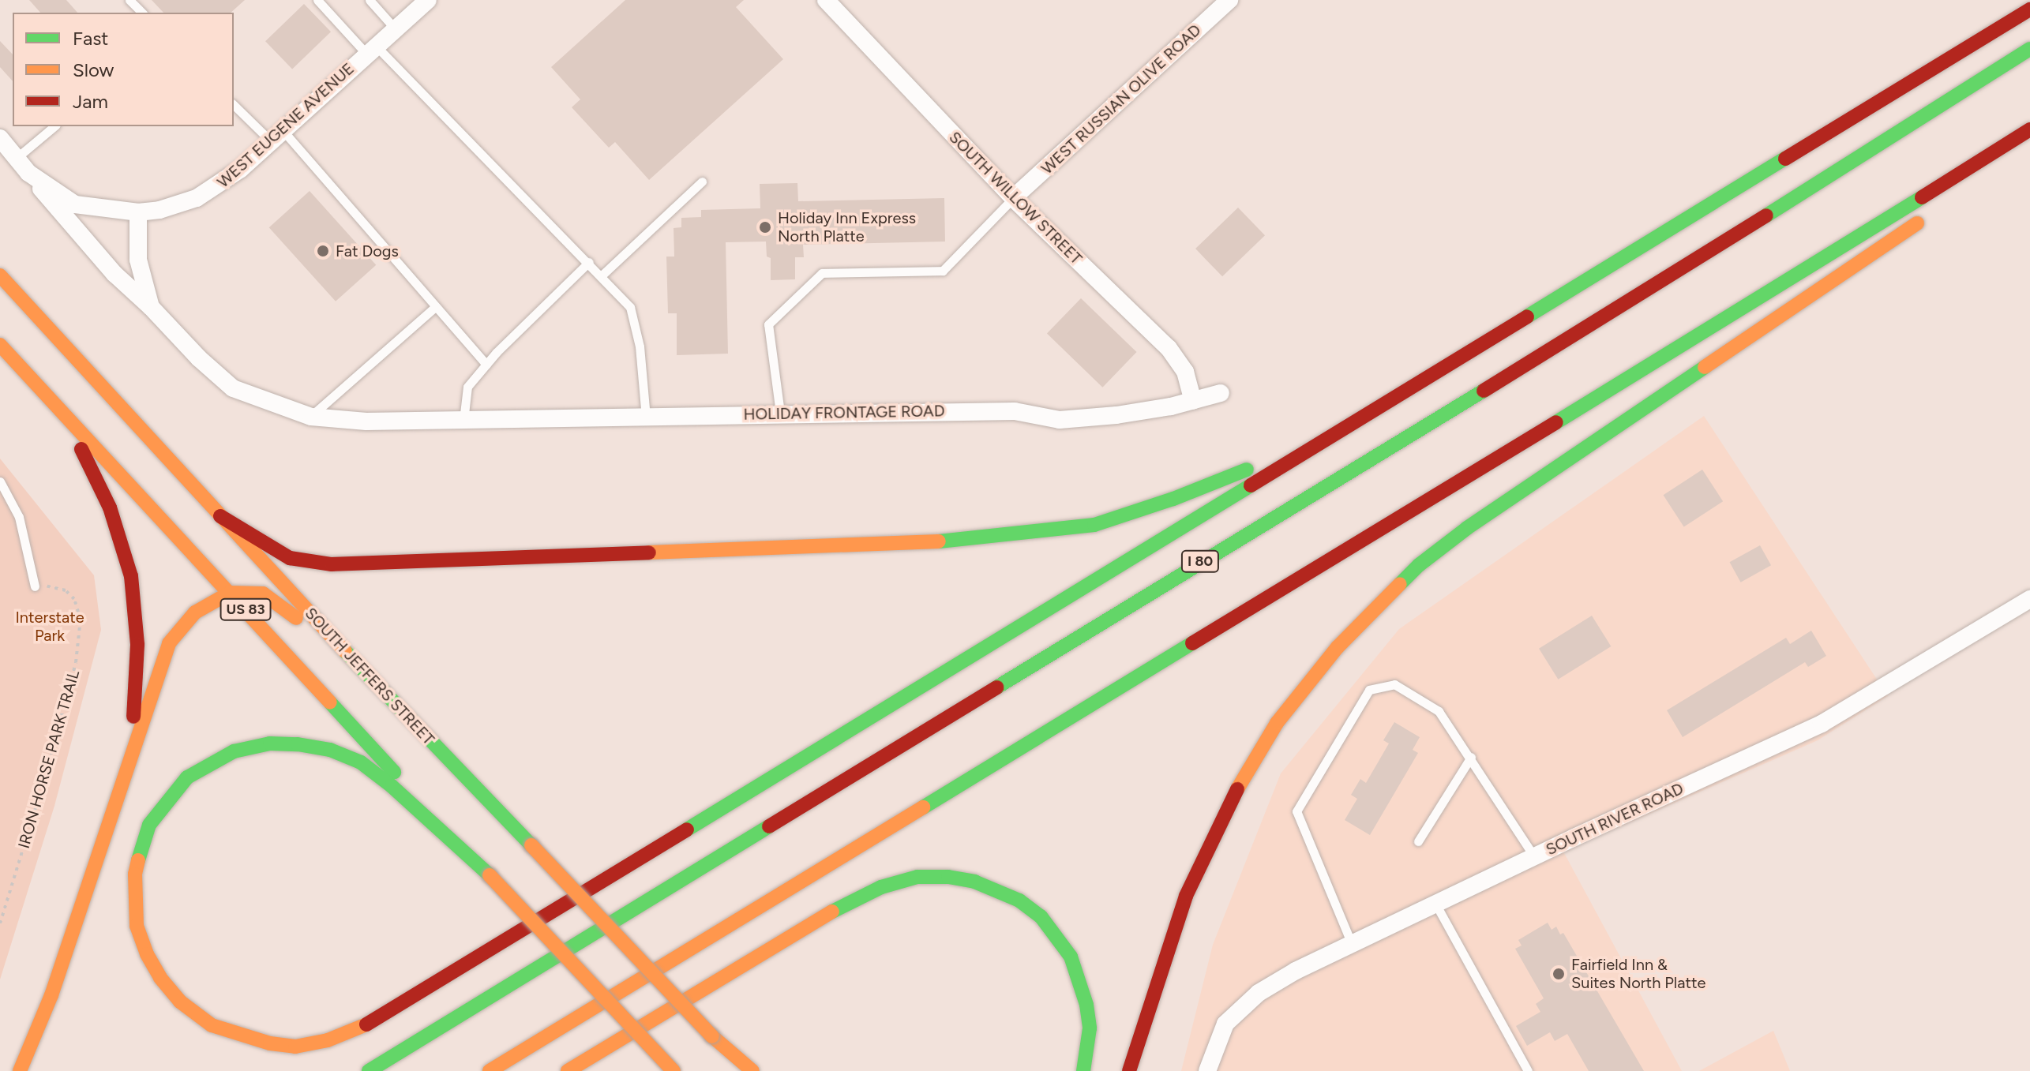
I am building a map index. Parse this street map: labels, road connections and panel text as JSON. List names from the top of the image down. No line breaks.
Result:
{"streets":{"highway":["I 80","US 83","SOUTH JEFFERS STREET"],"street":["WEST RUSSIAN OLIVE ROAD","WEST EUGENE AVENUE","SOUTH WILLOW STREET","HOLIDAY FRONTAGE ROAD","SOUTH RIVER ROAD"],"path":["IRON HORSE PARK TRAIL"]},"crossings":[["WEST RUSSIAN OLIVE ROAD","SOUTH WILLOW STREET"],["WEST EUGENE AVENUE","HOLIDAY FRONTAGE ROAD"],["SOUTH WILLOW STREET","HOLIDAY FRONTAGE ROAD"]],"parks":["Interstate Park"],"places":["Holiday Inn Express North Platte","Fat Dogs","Fairfield Inn & Suites North Platte"],"legend":["Fast","Slow","Jam"]}
